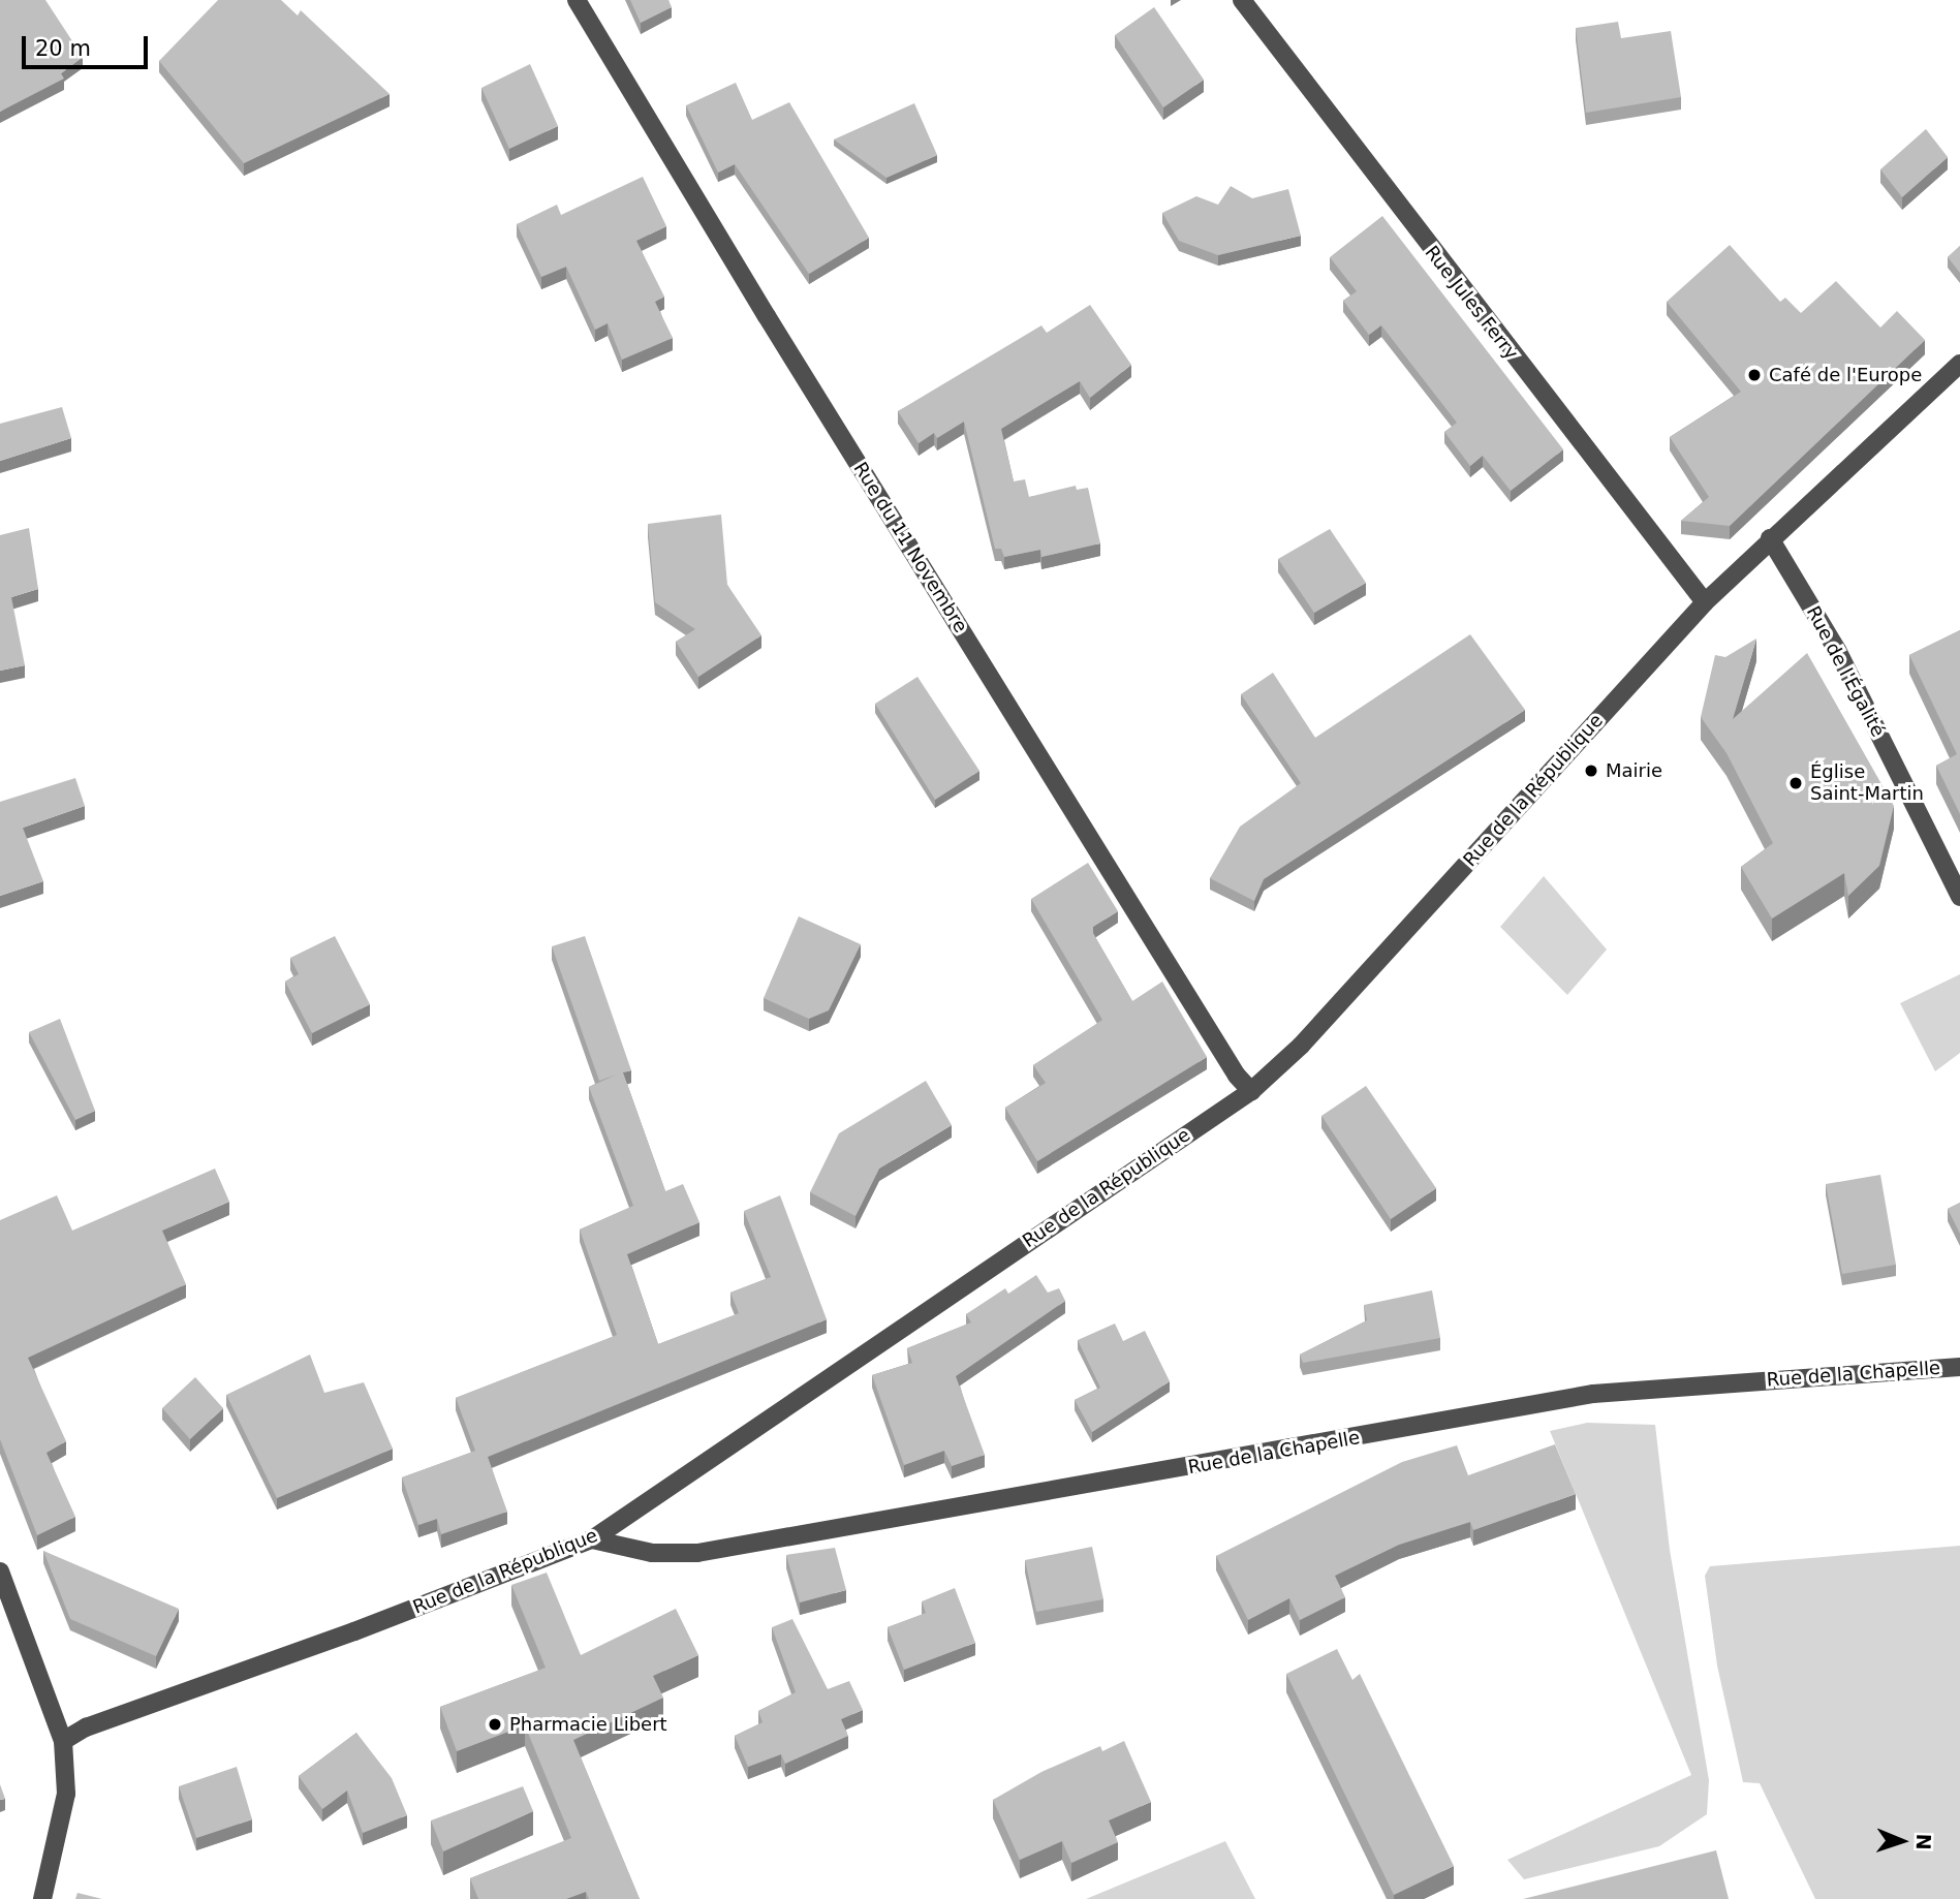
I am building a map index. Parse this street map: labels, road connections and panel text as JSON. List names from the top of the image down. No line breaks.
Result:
{"streets":{"street":["Rue Jules Ferry","Rue du 11 Novembre","Rue de l'Égalité","Rue de la République","Rue de la Chapelle"]},"crossings":[["Rue Jules Ferry","Rue de la République"],["Rue du 11 Novembre","Rue de la République"],["Rue de l'Égalité","Rue de la République"],["Rue de la République","Rue de la Chapelle"]],"places":["Café de l'Europe","Mairie","Église Saint-Martin","Pharmacie Libert"],"scale_bar":"20 m","north":"right"}
